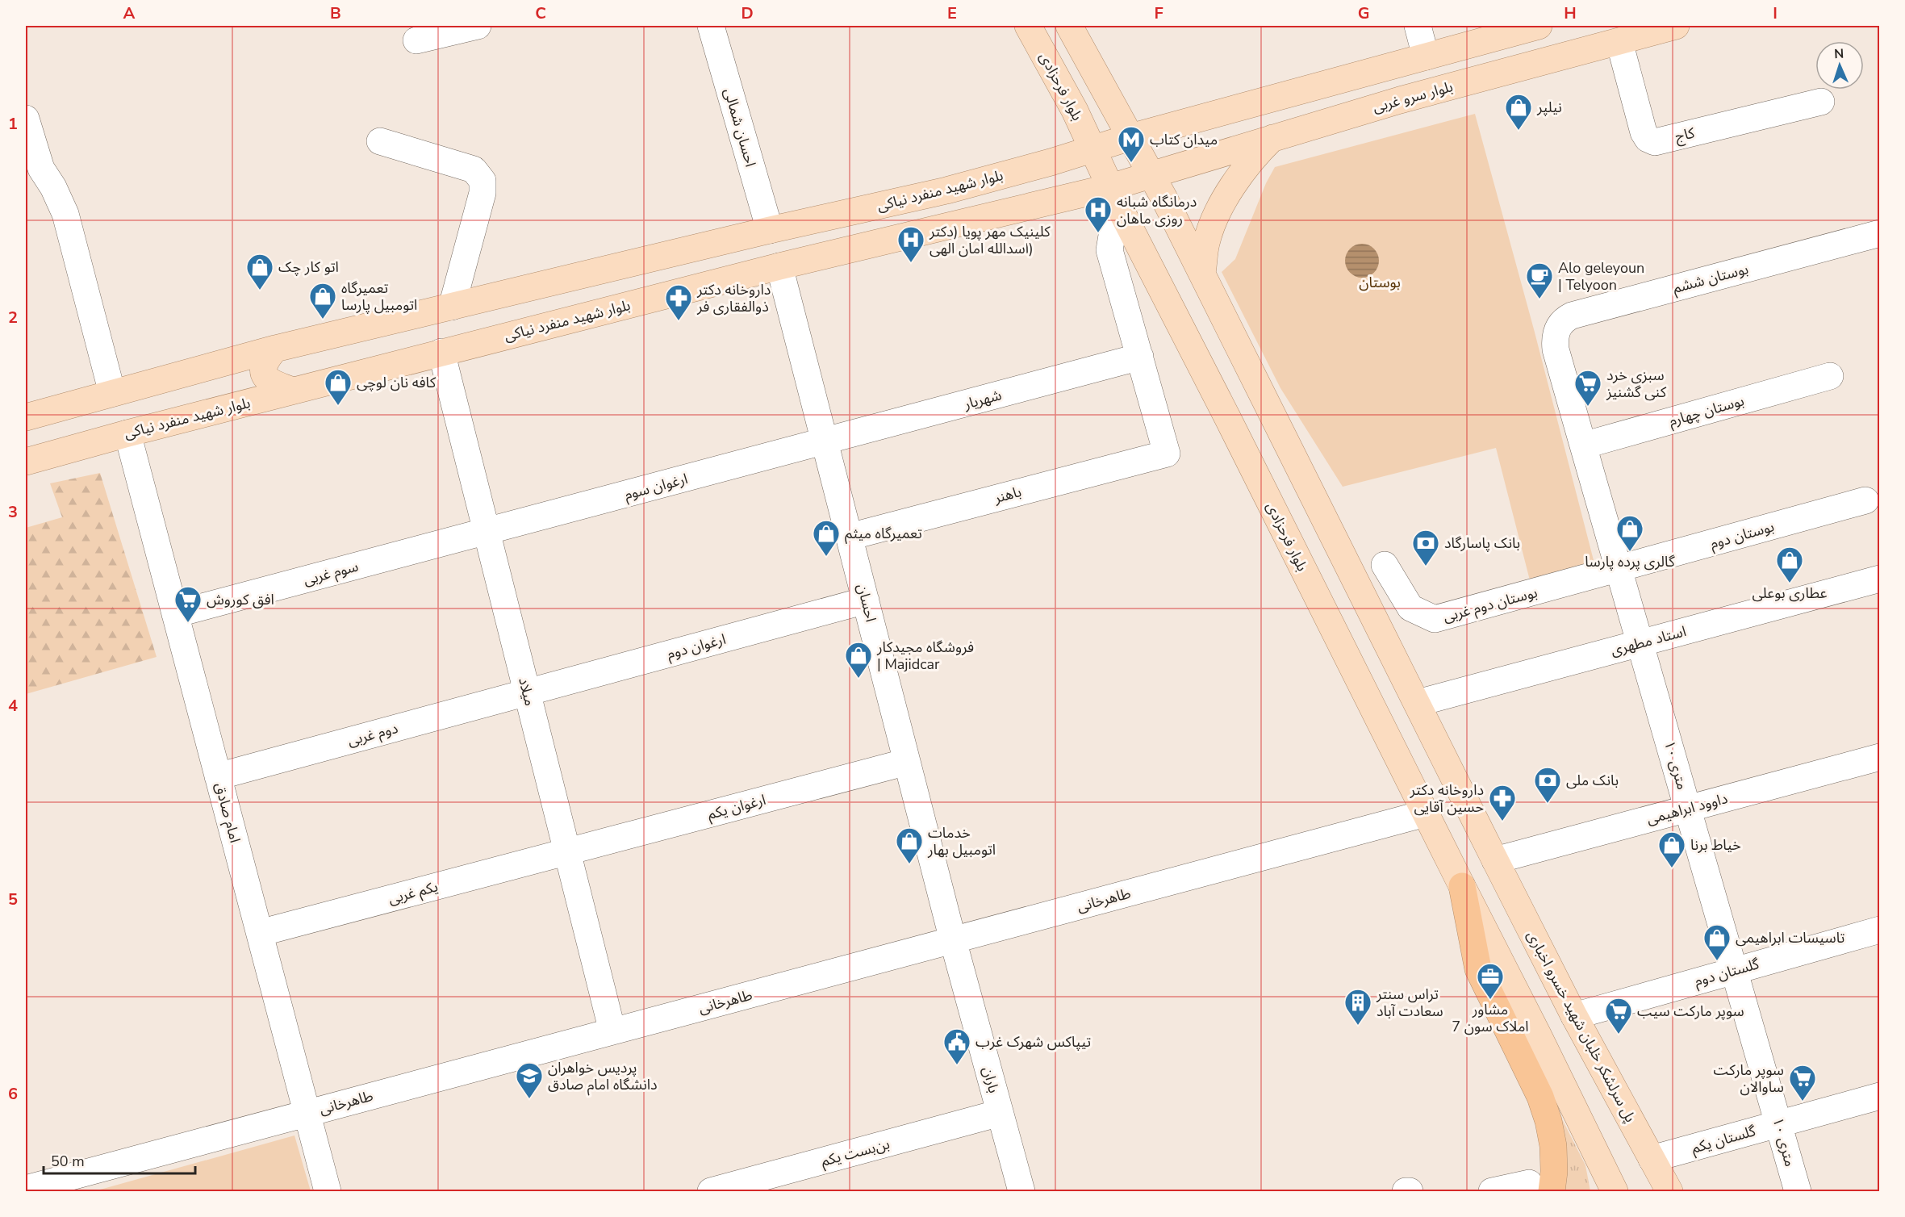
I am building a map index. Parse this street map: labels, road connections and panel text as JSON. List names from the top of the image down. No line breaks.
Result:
{"streets":{"main road":["بلوار فرحزادی","بلوار سرو غربی","بلوار شهید منفرد نیاکی","پل سرلشکر خلبان شهید خسرو اخباری"],"street":["احسان شمالی","کاج","بوستان ششم","شهریار","بوستان چهارم","ارغوان سوم","باهنر","بوستان دوم","سوم غربی","احسان","بوستان دوم غربی","استاد مطهری","ارغوان دوم","میلاد","دوم غربی","۱۰ متری","ارغوان یکم","داوود ابراهیمی","امام صادق","یکم غربی","طاهرخانی","گلستان دوم","باران","گلستان یکم","بن‌بست یکم"]},"crossings":[["بلوار فرحزادی","بلوار سرو غربی"],["بلوار فرحزادی","بلوار شهید منفرد نیاکی"],["بلوار فرحزادی","طاهرخانی"],["بلوار سرو غربی","کاج"],["بلوار سرو غربی","بلوار شهید منفرد نیاکی"],["احسان شمالی","بلوار شهید منفرد نیاکی"],["بلوار شهید منفرد نیاکی","احسان"],["بلوار شهید منفرد نیاکی","میلاد"],["بلوار شهید منفرد نیاکی","امام صادق"],["بوستان ششم","۱۰ متری"],["شهریار","ارغوان سوم"],["شهریار","باهنر"],["شهریار","احسان"],["بوستان چهارم","۱۰ متری"],["ارغوان سوم","سوم غربی"],["ارغوان سوم","احسان"],["ارغوان سوم","میلاد"],["باهنر","احسان"],["بوستان دوم","بوستان دوم غربی"],["بوستان دوم","۱۰ متری"],["سوم غربی","میلاد"],["سوم غربی","امام صادق"],["احسان","ارغوان دوم"],["احسان","ارغوان یکم"],["احسان","طاهرخانی"],["احسان","باران"],["بوستان دوم غربی","۱۰ متری"],["استاد مطهری","۱۰ متری"],["ارغوان دوم","میلاد"],["ارغوان دوم","دوم غربی"],["میلاد","دوم غربی"],["میلاد","ارغوان یکم"],["میلاد","یکم غربی"],["میلاد","طاهرخانی"],["دوم غربی","امام صادق"],["۱۰ متری","داوود ابراهیمی"],["۱۰ متری","گلستان دوم"],["۱۰ متری","گلستان یکم"],["ارغوان یکم","یکم غربی"],["داوود ابراهیمی","پل سرلشکر خلبان شهید خسرو اخباری"],["امام صادق","یکم غربی"],["امام صادق","طاهرخانی"],["طاهرخانی","باران"],["گلستان دوم","پل سرلشکر خلبان شهید خسرو اخباری"],["پل سرلشکر خلبان شهید خسرو اخباری","گلستان یکم"],["باران","بن‌بست یکم"]],"parks":["بوستان"],"places":{"shop":["نیلپر","اتو کار چک","تعمیرگاه اتومبیل پارسا","کافه نان لوچی","گالری پرده پارسا","تعمیرگاه میثم","عطاری بوعلی","فروشگاه مجیدکار | Majidcar","خدمات اتومبیل بهار","خیاط برنا","تاسیسات ابراهیمی"],"metro station":["میدان کتاب"],"hospital":["درمانگاه شبانه روزی ماهان","کلینیک مهر پویا (دکتر اسدالله امان الهی)"],"cafe":["Alo geleyoun | Telyoon"],"pharmacy":["داروخانه دکتر ذوالفقاری فر","داروخانه دکتر حسین آقایی"],"supermarket":["سبزی خرد کنی گشنیز","افق کوروش","سوپر مارکت سیب","سوپر مارکت ساوالان"],"bank":["بانک پاسارگاد","بانک ملی"],"office":["مشاور املاک سون 7"],"building":["تراس سنتر سعادت آباد"],"public building":["تیپاکس شهرک غرب"],"school or university":["پردیس خواهران دانشگاه امام صادق"]},"scale_bar":"50 m","north":"top","grid":{"columns":["A","B","C","D","E","F","G","H","I"],"rows":["1","2","3","4","5","6"]}}
